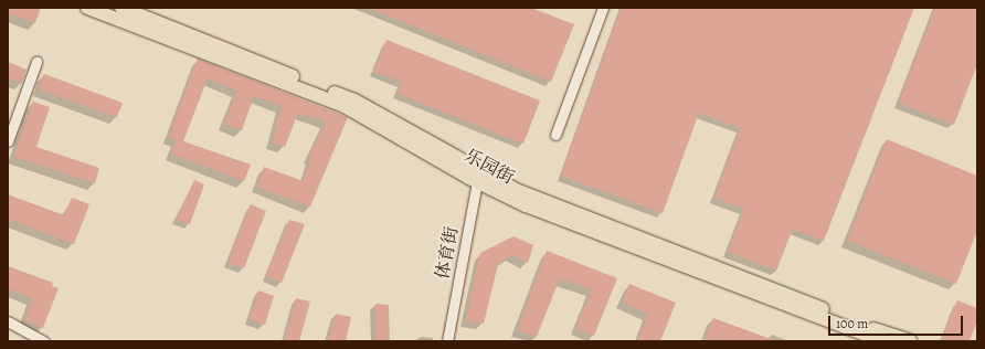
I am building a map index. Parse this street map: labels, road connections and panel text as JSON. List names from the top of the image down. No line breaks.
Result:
{"streets":{"main road":["乐园街"],"street":["体育街"]},"crossings":[["乐园街","体育街"]],"scale_bar":"100 m"}
